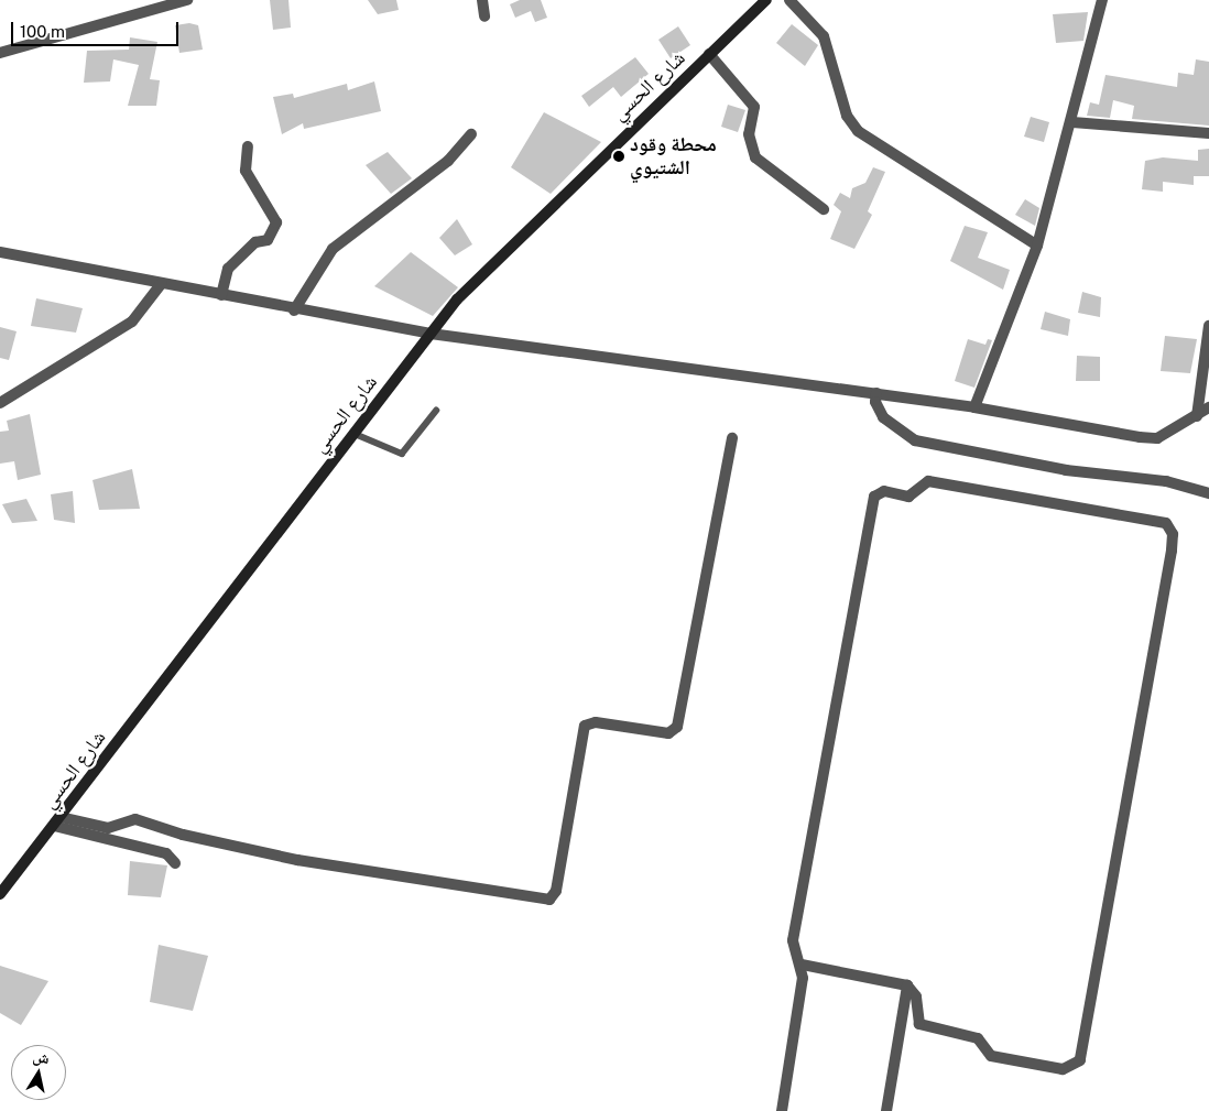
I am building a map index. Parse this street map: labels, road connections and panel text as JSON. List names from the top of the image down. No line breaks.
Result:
{"streets":{"street":["شارع الحسي"]},"places":["محطة وقود الشتيوي"],"scale_bar":"100 m","north":"top"}
